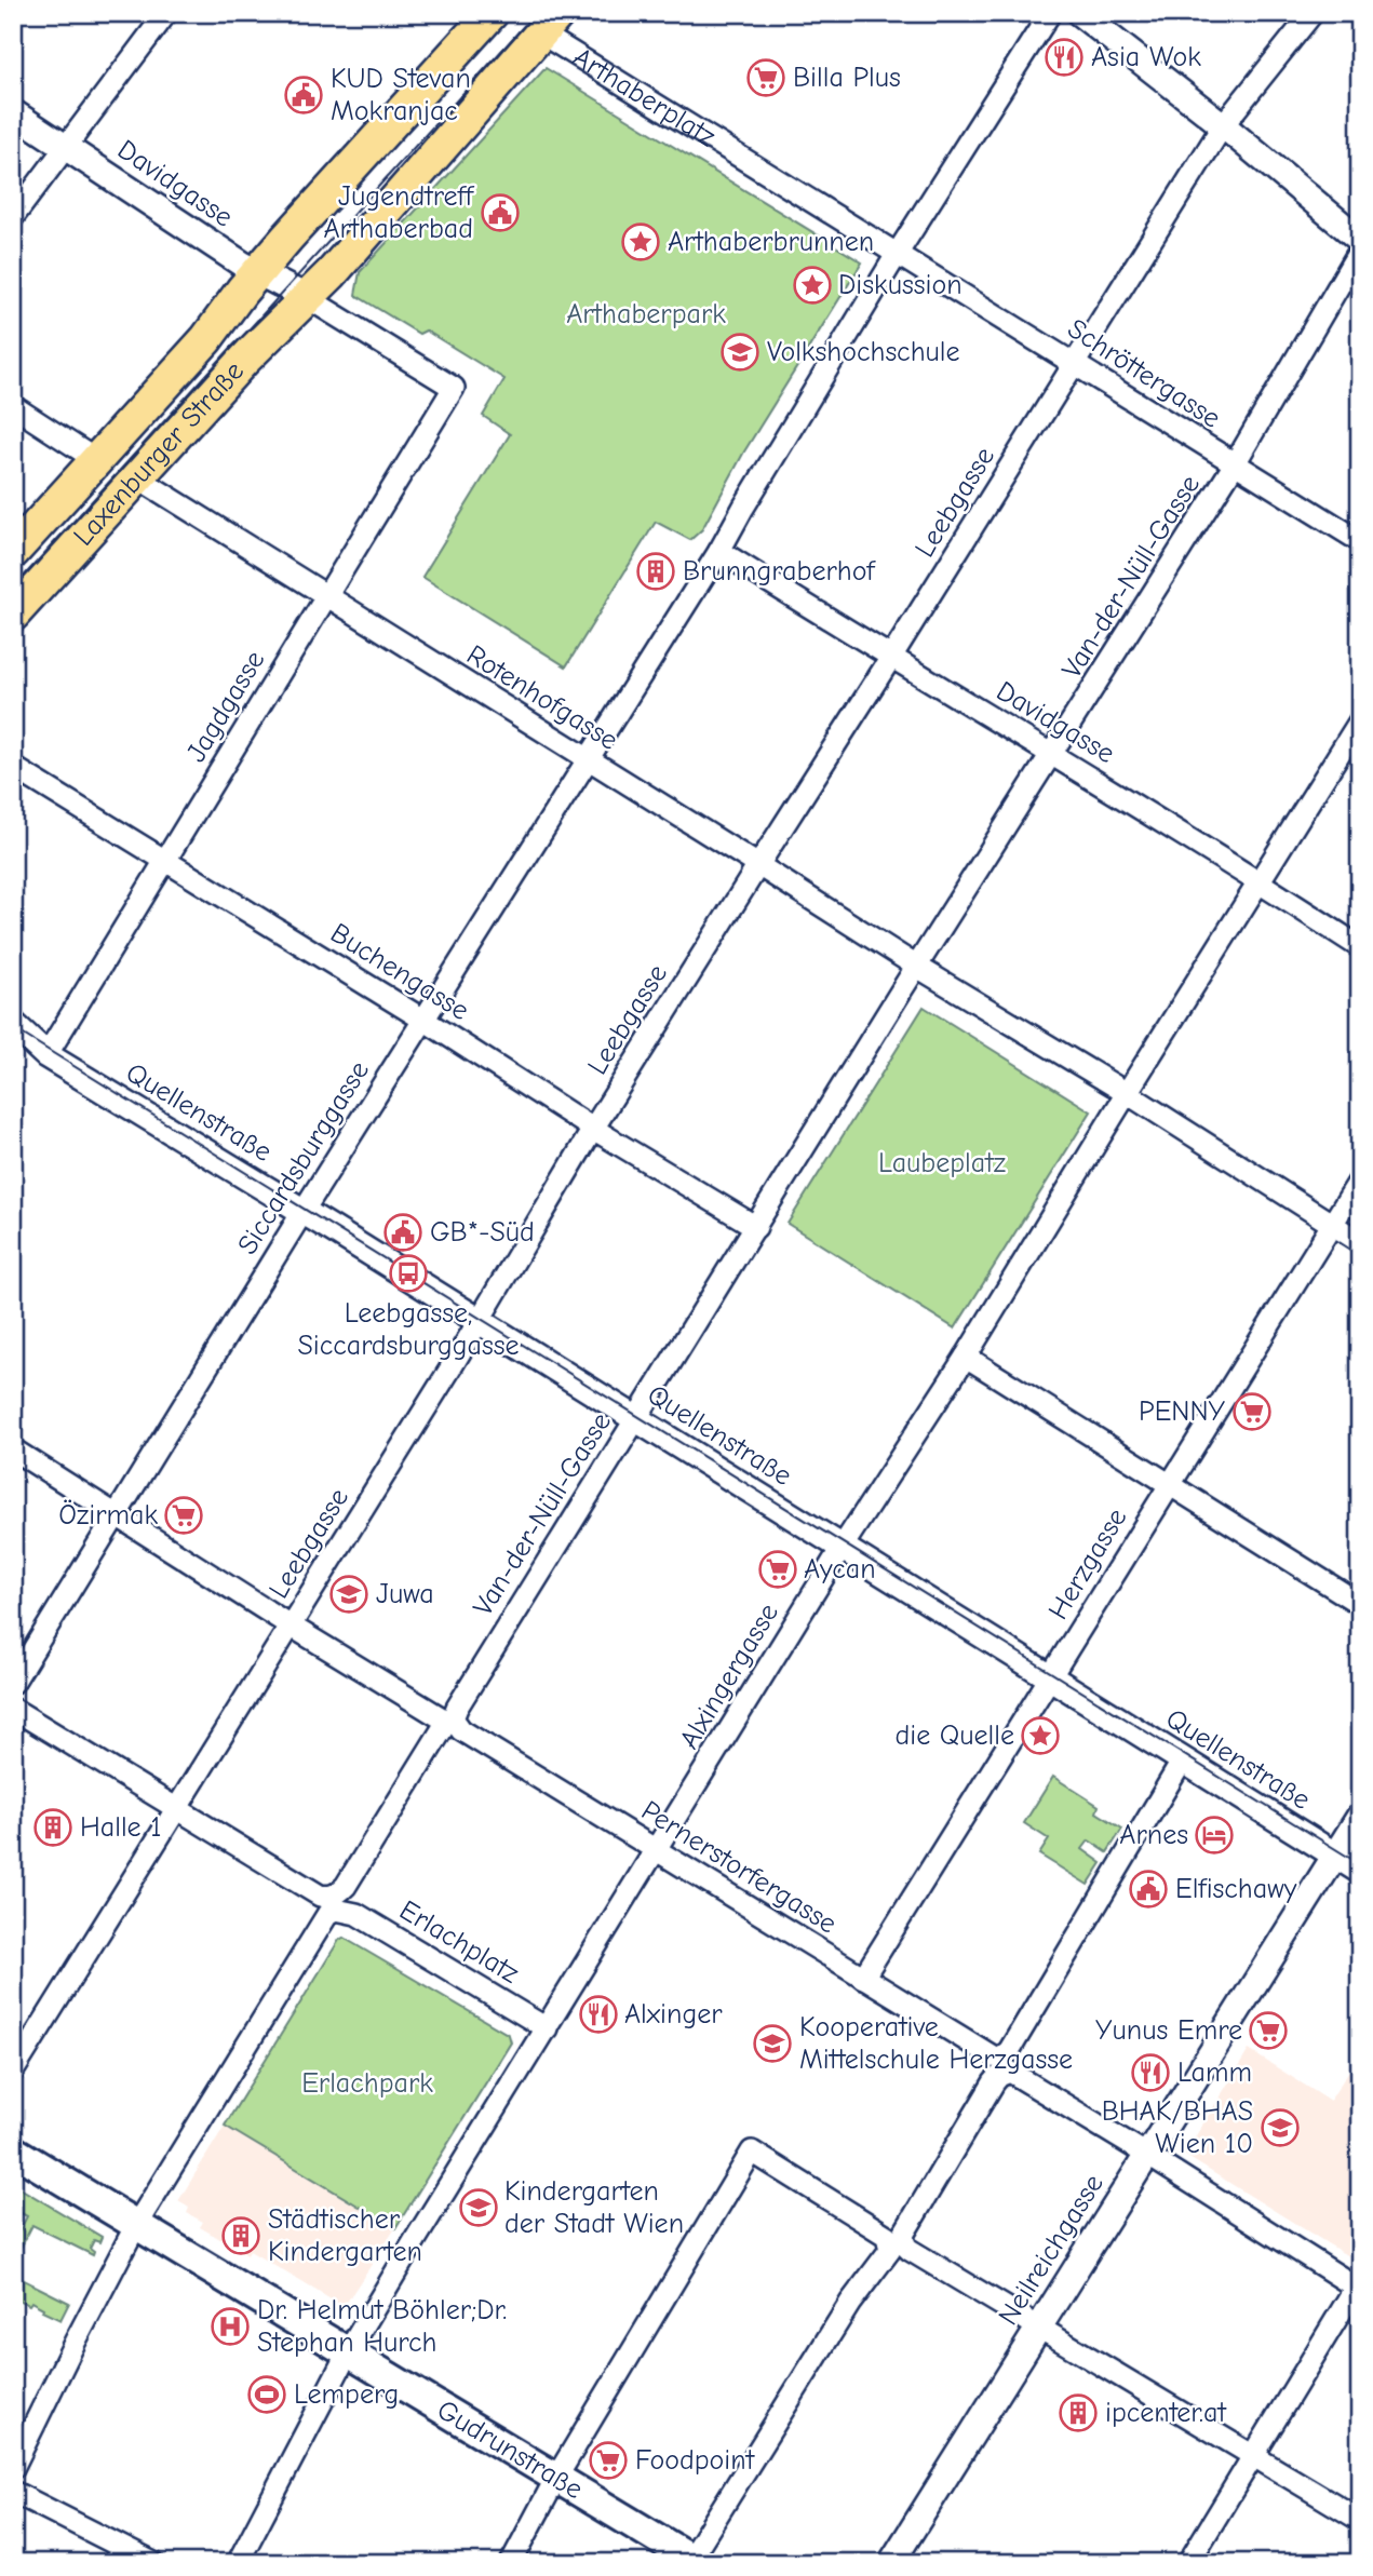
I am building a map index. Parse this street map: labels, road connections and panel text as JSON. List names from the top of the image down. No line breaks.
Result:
{"streets":{"main road":["Arthaberplatz","Laxenburger Straße","Gudrunstraße"],"street":["Davidgasse","Schröttergasse","Leebgasse","Van-der-Nüll-Gasse","Rotenhofgasse","Jagdgasse","Buchengasse","Quellenstraße","Siccardsburggasse","Herzgasse","Alxingergasse","Pernerstorfergasse","Erlachplatz","Neilreichgasse"]},"crossings":[["Arthaberplatz","Davidgasse"],["Arthaberplatz","Schröttergasse"],["Arthaberplatz","Laxenburger Straße"],["Arthaberplatz","Jagdgasse"],["Davidgasse","Laxenburger Straße"],["Davidgasse","Leebgasse"],["Davidgasse","Van-der-Nüll-Gasse"],["Davidgasse","Jagdgasse"],["Davidgasse","Siccardsburggasse"],["Schröttergasse","Leebgasse"],["Schröttergasse","Van-der-Nüll-Gasse"],["Laxenburger Straße","Rotenhofgasse"],["Laxenburger Straße","Jagdgasse"],["Leebgasse","Van-der-Nüll-Gasse"],["Leebgasse","Rotenhofgasse"],["Leebgasse","Buchengasse"],["Leebgasse","Quellenstraße"],["Leebgasse","Pernerstorfergasse"],["Van-der-Nüll-Gasse","Rotenhofgasse"],["Van-der-Nüll-Gasse","Buchengasse"],["Van-der-Nüll-Gasse","Quellenstraße"],["Van-der-Nüll-Gasse","Pernerstorfergasse"],["Rotenhofgasse","Jagdgasse"],["Rotenhofgasse","Siccardsburggasse"],["Jagdgasse","Buchengasse"],["Jagdgasse","Quellenstraße"],["Buchengasse","Siccardsburggasse"],["Quellenstraße","Siccardsburggasse"],["Quellenstraße","Herzgasse"],["Quellenstraße","Alxingergasse"],["Quellenstraße","Neilreichgasse"],["Siccardsburggasse","Pernerstorfergasse"],["Herzgasse","Pernerstorfergasse"],["Alxingergasse","Pernerstorfergasse"],["Alxingergasse","Erlachplatz"],["Pernerstorfergasse","Neilreichgasse"],["Erlachplatz","Gudrunstraße"]],"parks":["Arthaberpark","Laubeplatz","Erlachpark"],"places":{"restaurant":["Asia Wok","Alxinger","Lamm"],"supermarket":["Billa Plus","PENNY","Özirmak","Aycan","Yunus Emre","Foodpoint"],"public building":["KUD Stevan Mokranjac","Jugendtreff Arthaberbad","GB*-Süd","Elfischawy"],"place":["Arthaberbrunnen","Diskussion","die Quelle"],"school or university":["Volkshochschule","Juwa","Kooperative Mittelschule Herzgasse","BHAK/BHAS Wien 10","Kindergarten der Stadt Wien"],"building":["Brunngraberhof","Halle 1","Städtischer Kindergarten","ipcenter.at"],"bus stop":["Leebgasse, Siccardsburggasse"],"hotel":["Arnes"],"hospital":["Dr. Helmut Böhler;Dr. Stephan Hurch"],"sports":["Lemperg"]}}
